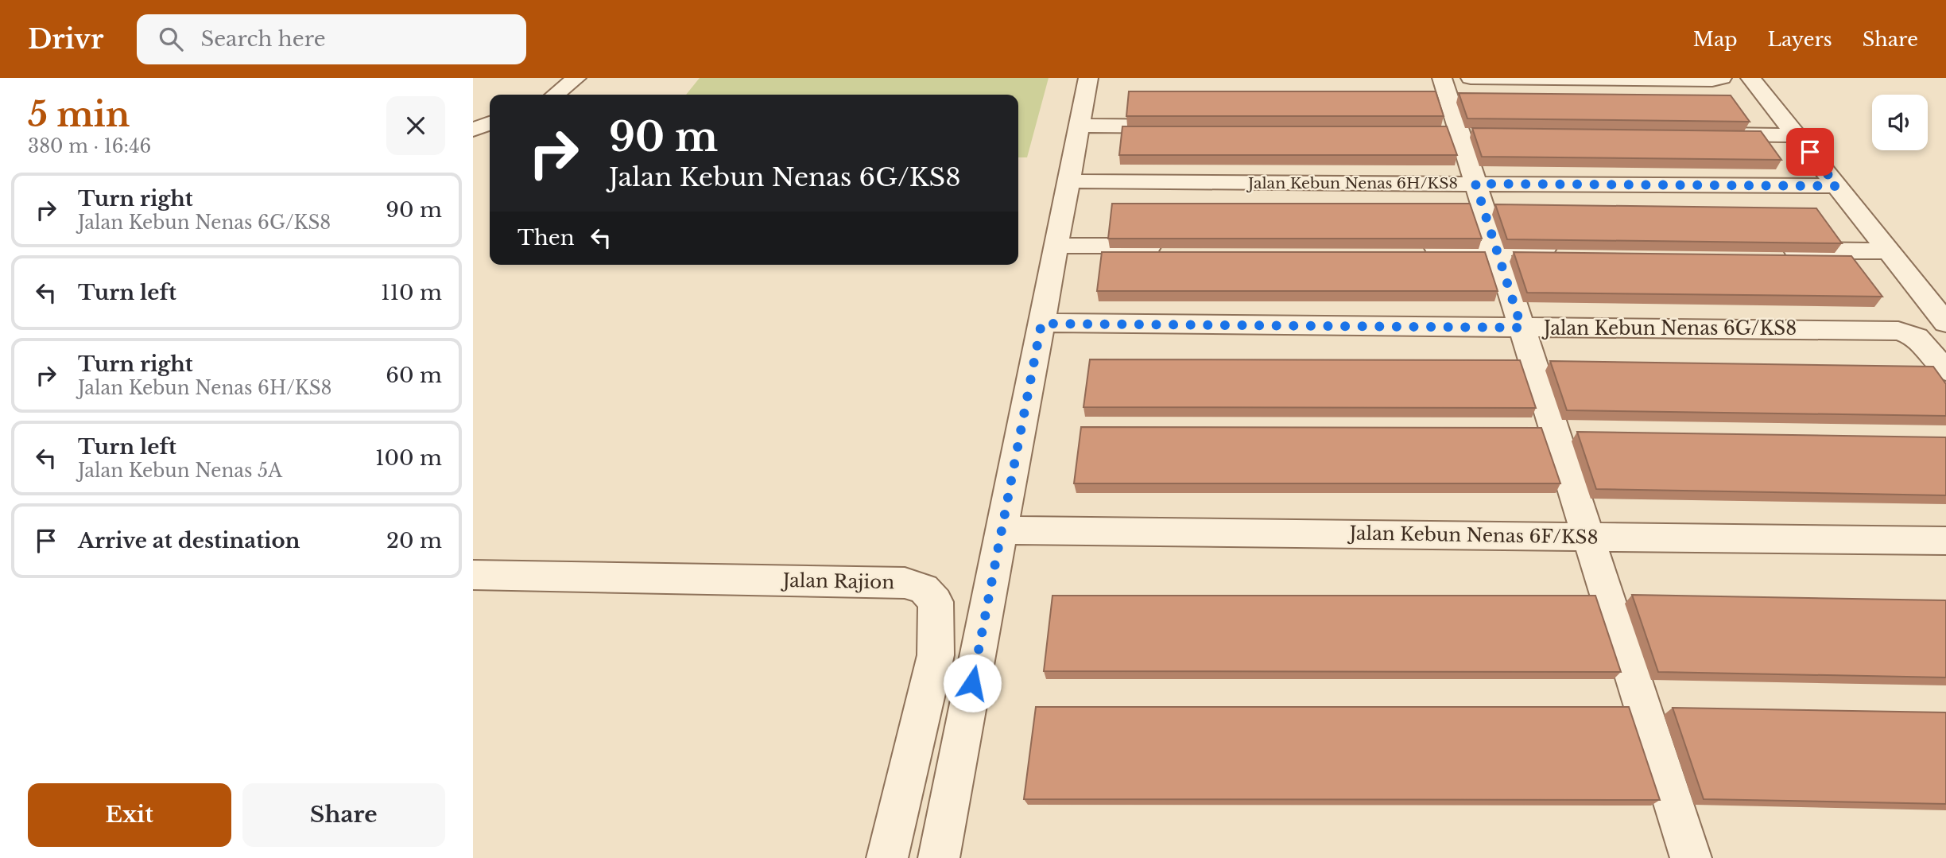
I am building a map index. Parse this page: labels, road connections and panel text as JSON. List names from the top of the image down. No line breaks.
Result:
{"streets":{"street":["Jalan Kebun Nenas 6H/KS8","Jalan Kebun Nenas 6G/KS8","Jalan Kebun Nenas 6F/KS8","Jalan Rajion"]},"page":{"header":"Drivr","search":"Search here","nav":["Map","Layers","Share"],"heading":["5 min","380 m · 16:46"],"turn":["90 m","Jalan Kebun Nenas 6G/KS8"],"list":[{"name":"Turn right","note":"Jalan Kebun Nenas 6G/KS8","value":"90 m"},{"name":"Turn left","value":"110 m"},{"name":"Turn right","note":"Jalan Kebun Nenas 6H/KS8","value":"60 m"},{"name":"Turn left","note":"Jalan Kebun Nenas 5A","value":"100 m"},{"name":"Arrive at destination","value":"20 m"}],"then":"Then","buttons":["Exit","Share"]}}
